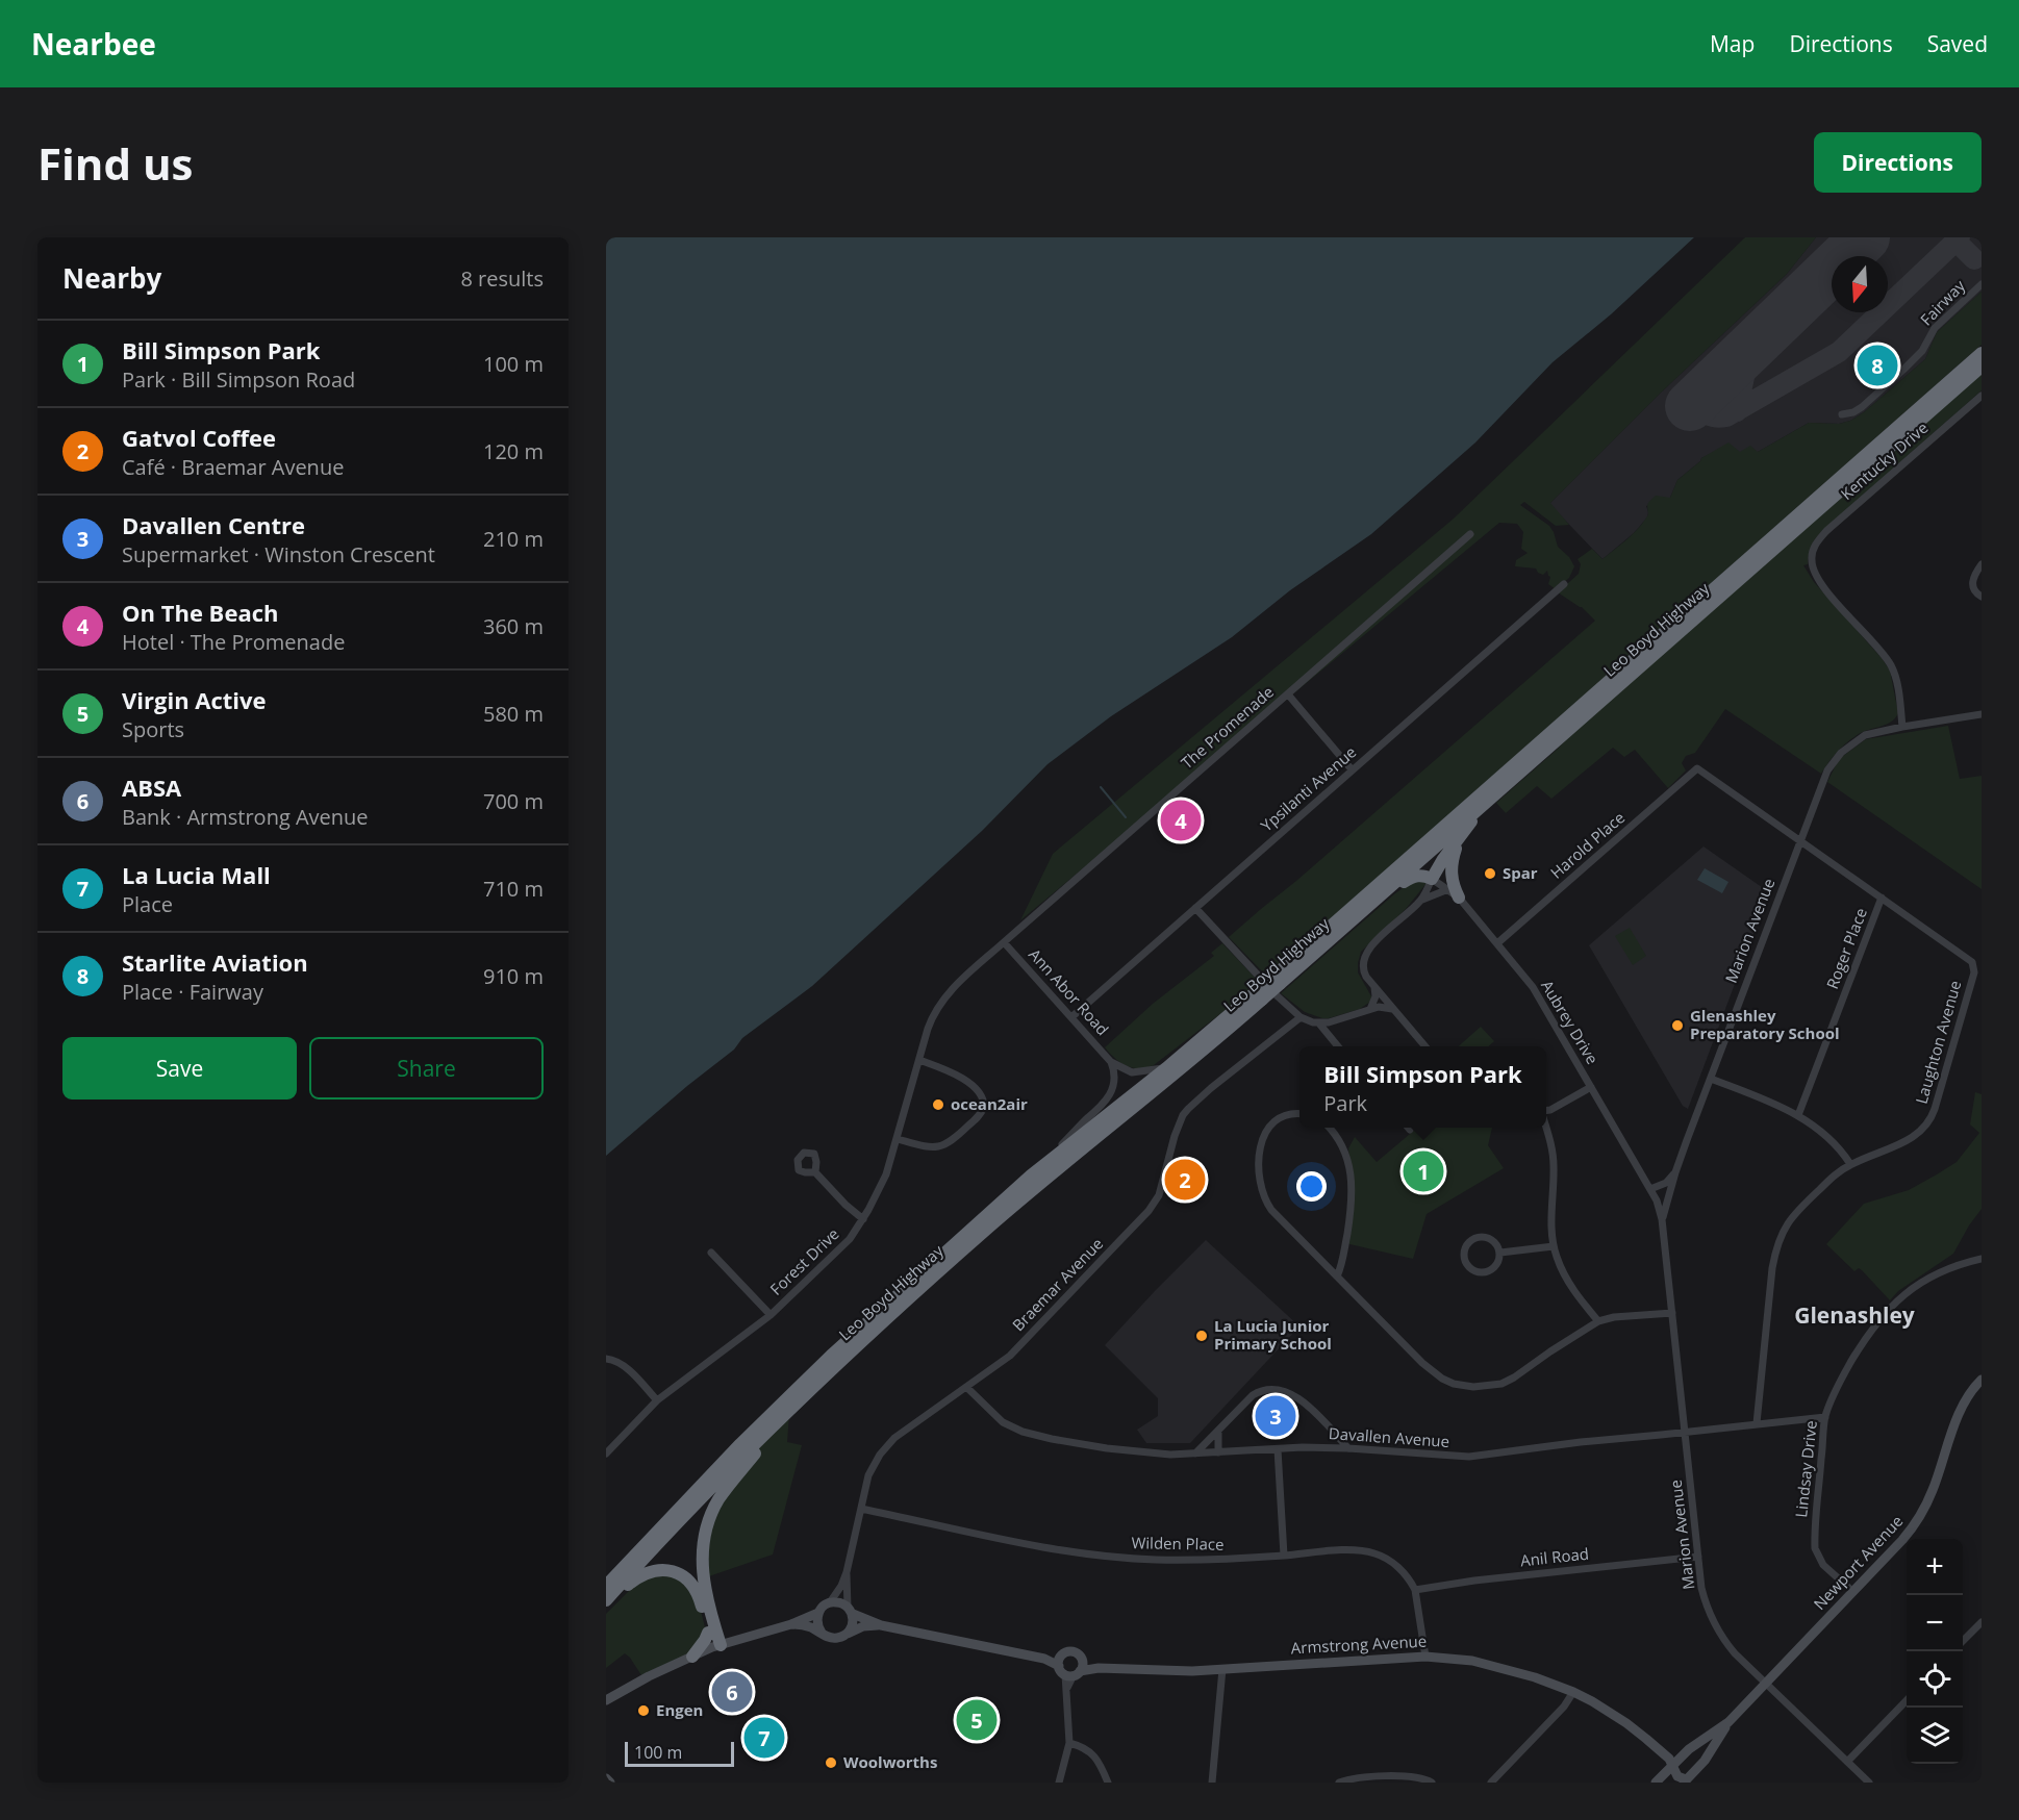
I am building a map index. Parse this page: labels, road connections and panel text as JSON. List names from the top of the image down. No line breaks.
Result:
{"streets":{"highway":["Leo Boyd Highway"],"street":["Fairway","Kentucky Drive","The Promenade","Ypsilanti Avenue","Harold Place","Marion Avenue","Roger Place","Ann Abor Road","Aubrey Drive","Laughton Avenue","Forest Drive","Braemar Avenue","Davallen Avenue","Lindsay Drive","Wilden Place","Anil Road","Newport Avenue","Armstrong Avenue"]},"crossings":[["Kentucky Drive","Marion Avenue"],["The Promenade","Ann Abor Road"],["The Promenade","Forest Drive"],["Ypsilanti Avenue","Ann Abor Road"],["Harold Place","Aubrey Drive"],["Harold Place","Laughton Avenue"],["Marion Avenue","Aubrey Drive"],["Marion Avenue","Laughton Avenue"],["Marion Avenue","Davallen Avenue"],["Marion Avenue","Anil Road"],["Marion Avenue","Newport Avenue"],["Roger Place","Laughton Avenue"],["Ann Abor Road","Forest Drive"],["Laughton Avenue","Davallen Avenue"],["Braemar Avenue","Davallen Avenue"],["Braemar Avenue","Wilden Place"],["Davallen Avenue","Lindsay Drive"],["Lindsay Drive","Newport Avenue"],["Wilden Place","Anil Road"],["Wilden Place","Armstrong Avenue"]],"districts":["Glenashley"],"places":["Spar","Glenashley Preparatory School","ocean2air","La Lucia Junior Primary School","Engen","Woolworths"],"scale_bar":"100 m","north":"bottom","page":{"header":"Nearbee","nav":["Map","Directions","Saved"],"buttons":["Directions",["Save","Share"]],"title":"Find us","heading":["Nearby","8 results"],"list":[{"mark":"1","name":"Bill Simpson Park","note":"Park · Bill Simpson Road","value":"100 m"},{"mark":"2","name":"Gatvol Coffee","note":"Café · Braemar Avenue","value":"120 m"},{"mark":"3","name":"Davallen Centre","note":"Supermarket · Winston Crescent","value":"210 m"},{"mark":"4","name":"On The Beach","note":"Hotel · The Promenade","value":"360 m"},{"mark":"5","name":"Virgin Active","note":"Sports","value":"580 m"},{"mark":"6","name":"ABSA","note":"Bank · Armstrong Avenue","value":"700 m"},{"mark":"7","name":"La Lucia Mall","note":"Place","value":"710 m"},{"mark":"8","name":"Starlite Aviation","note":"Place · Fairway","value":"910 m"}],"pins":["8","4","1","2","3","6","5","7"],"popup":["Bill Simpson Park","Park"],"map_buttons":["+","−"],"scale":"100 m"}}
